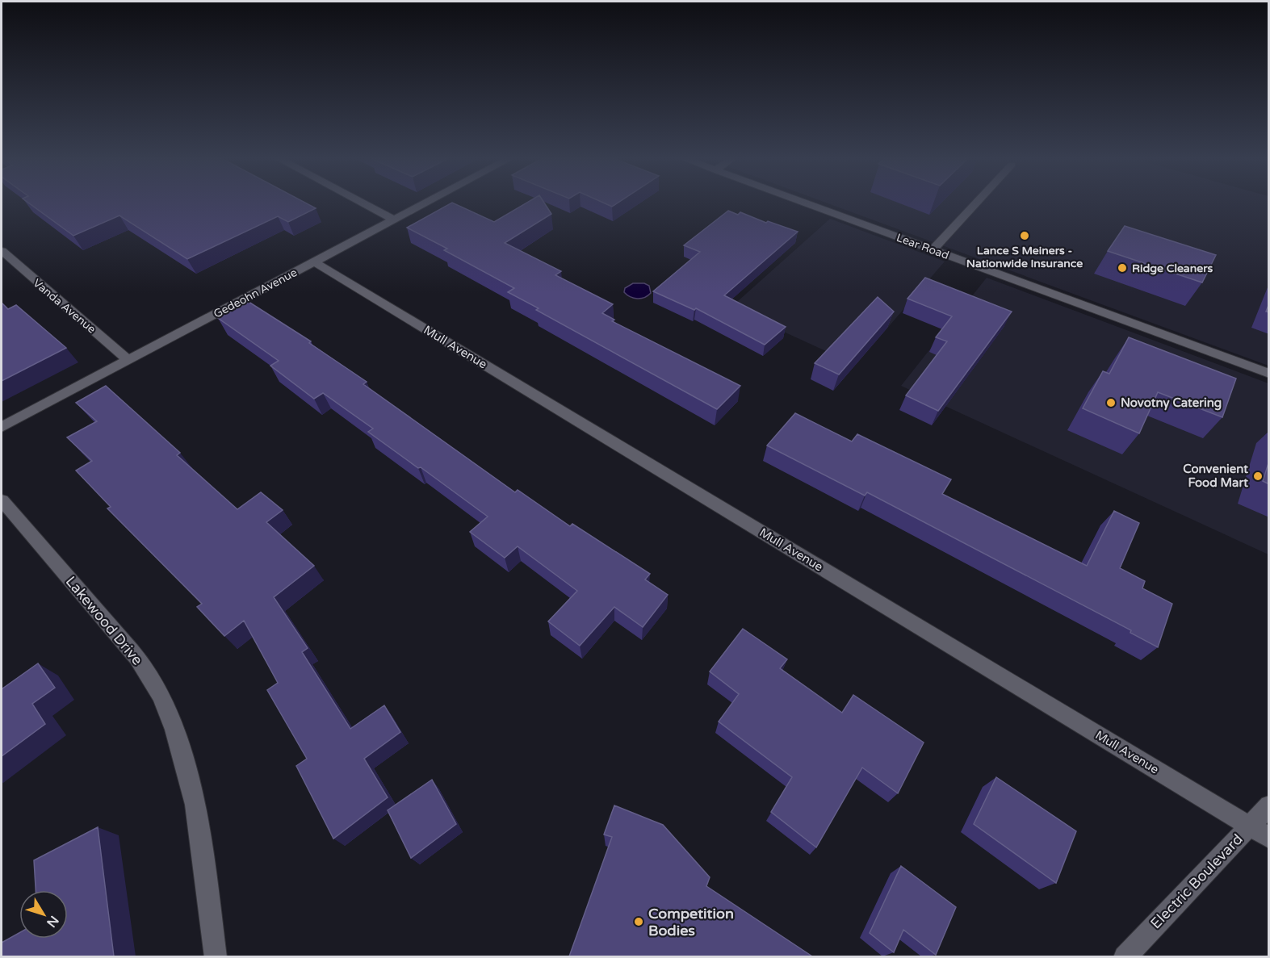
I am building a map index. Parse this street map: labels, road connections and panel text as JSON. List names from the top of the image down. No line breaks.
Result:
{"streets":{"street":["Lear Road","Gedeohn Avenue","Vanda Avenue","Mull Avenue","Lakewood Drive","Electric Boulevard"]},"crossings":[["Gedeohn Avenue","Vanda Avenue"],["Gedeohn Avenue","Mull Avenue"],["Mull Avenue","Electric Boulevard"]],"places":["Lance S Meiners - Nationwide Insurance","Ridge Cleaners","Novotny Catering","Convenient Food Mart","Competition Bodies"],"north":"bottom right"}
